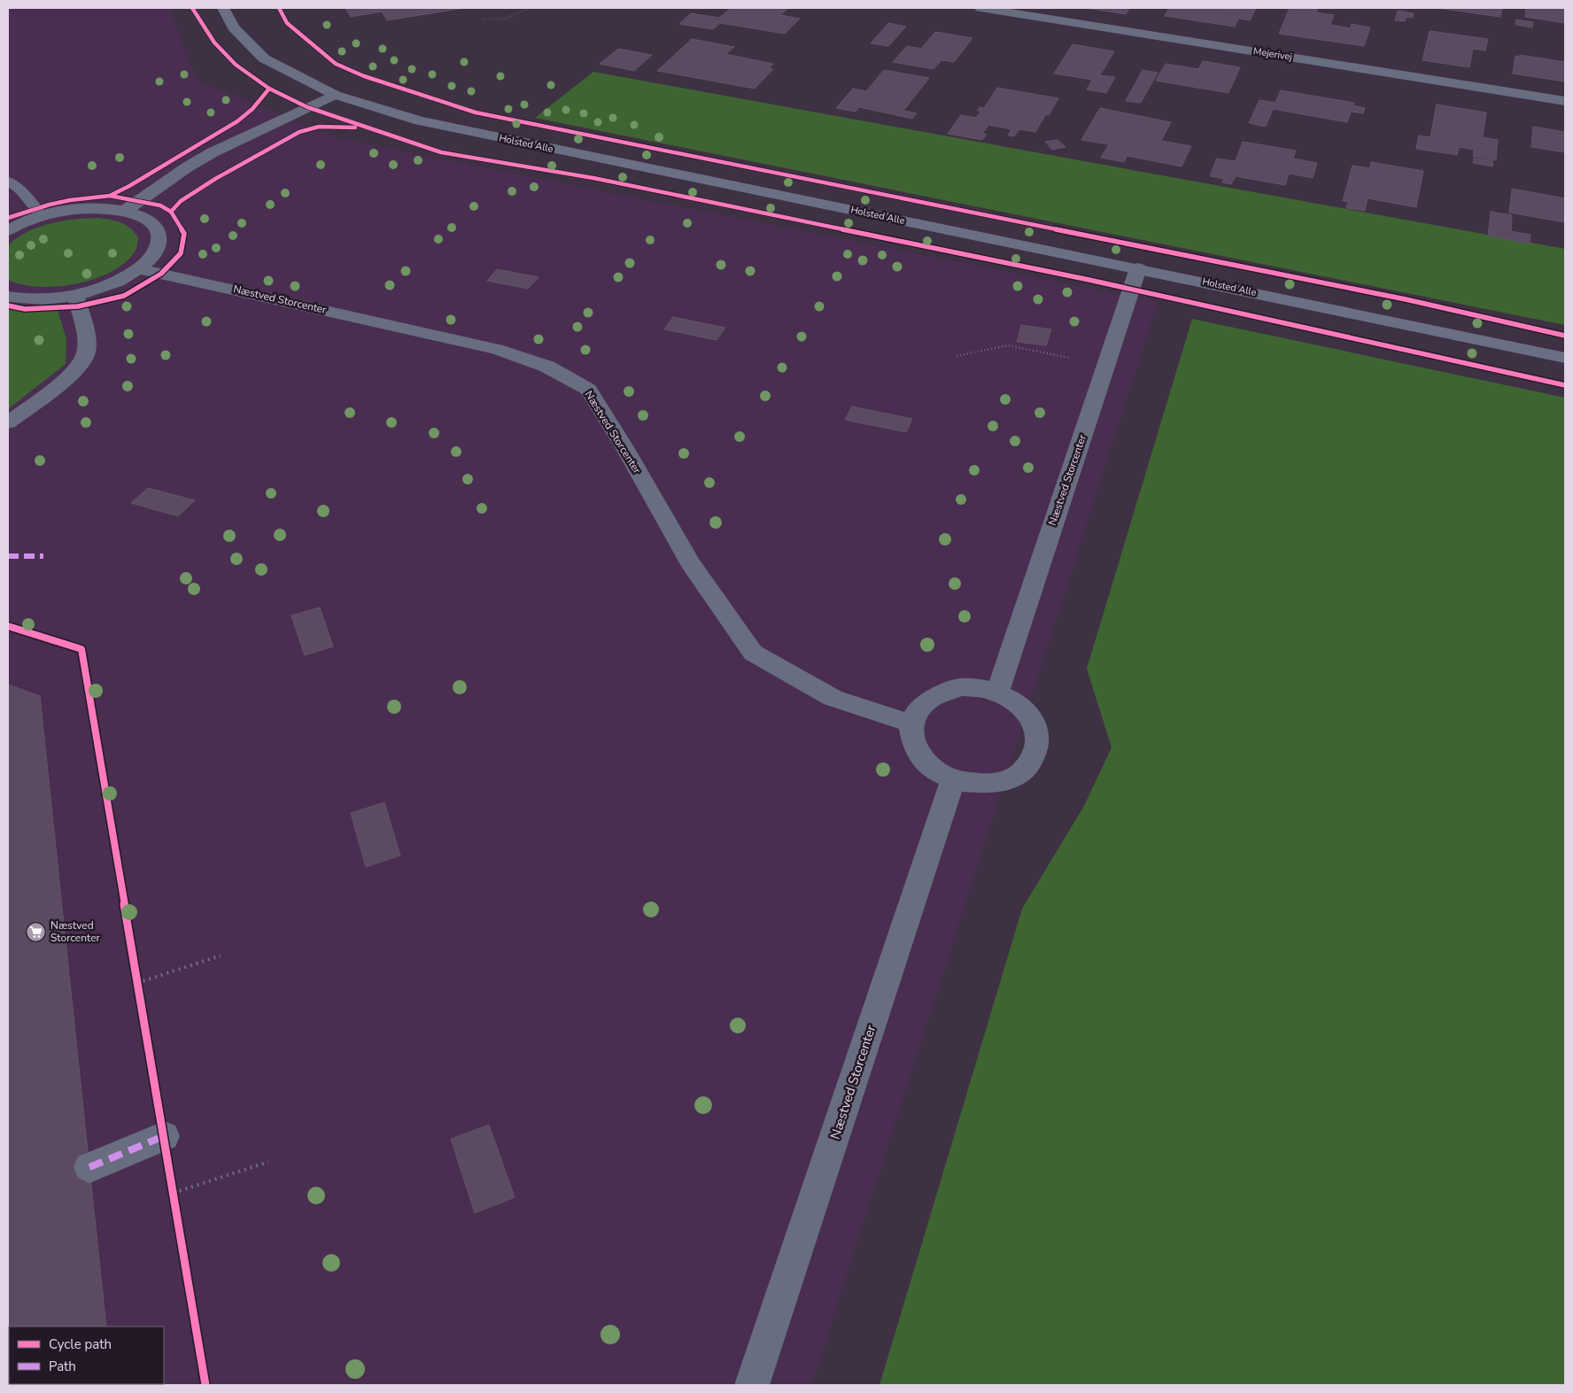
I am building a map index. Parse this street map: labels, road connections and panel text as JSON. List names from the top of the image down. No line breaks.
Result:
{"streets":{"street":["Mejerivej","Holsted Alle","Næstved Storcenter"]},"crossings":[["Holsted Alle","Næstved Storcenter"]],"places":{"supermarket":["Næstved Storcenter"]},"legend":["Cycle path","Path"]}
